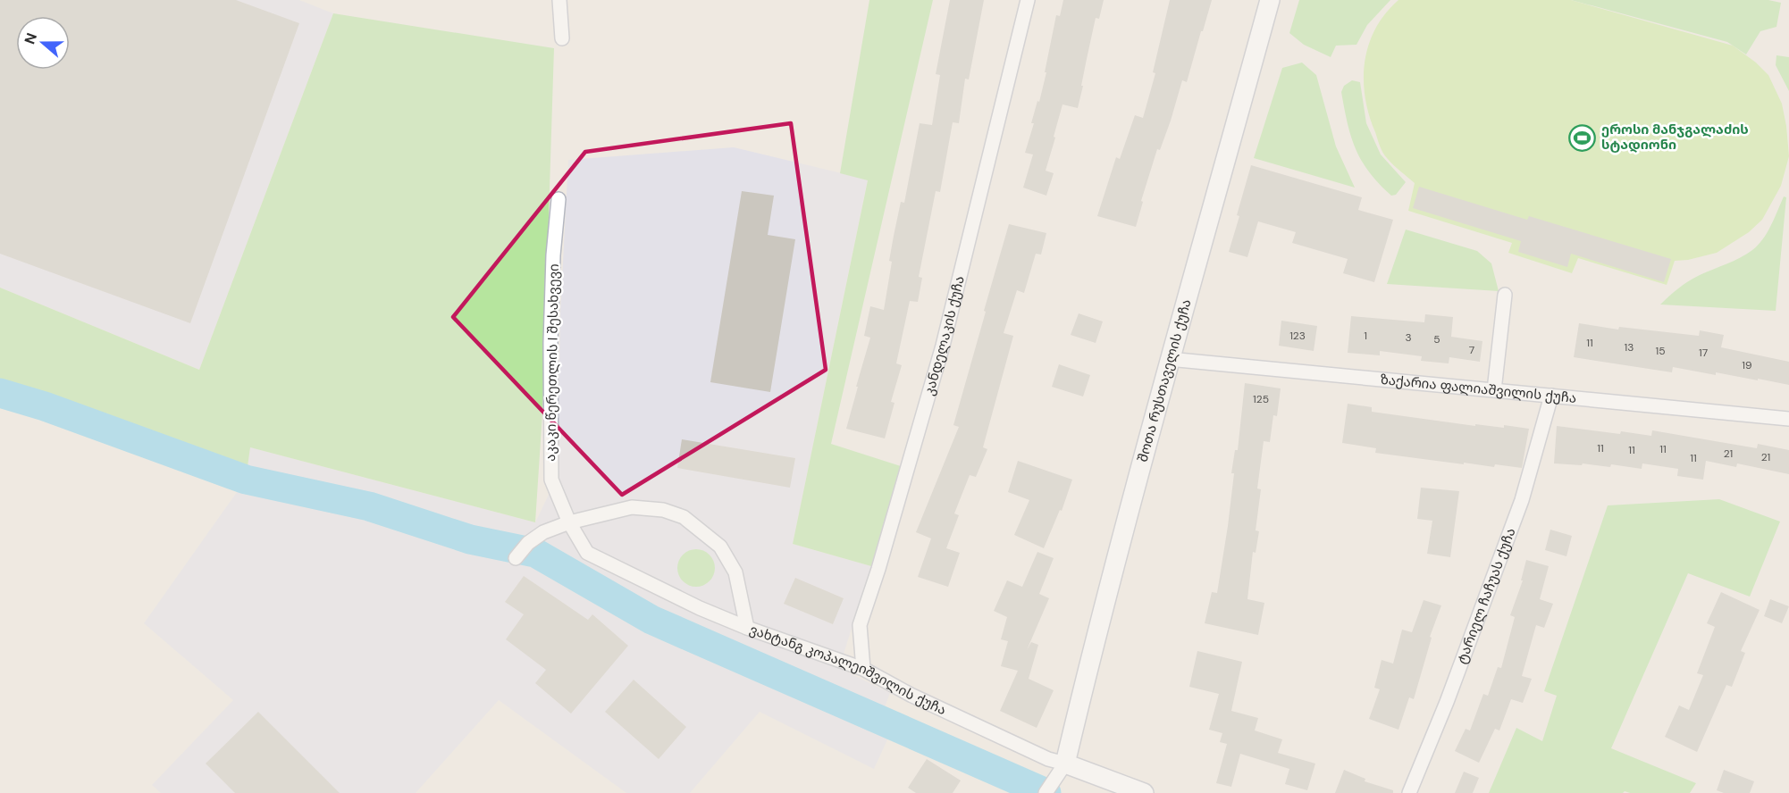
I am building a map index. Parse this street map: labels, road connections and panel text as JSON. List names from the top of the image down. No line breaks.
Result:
{"streets":{"street":["კანდელაკის ქუჩა","აკაკი წერეთლის I შესახვევი","შოთა რუსთაველის ქუჩა","ზაქარია ფალიაშვილის ქუჩა","ტარიელ ჩაჩუას ქუჩა","ვახტანგ კოპალეიშვილის ქუჩა"]},"crossings":[["კანდელაკის ქუჩა","ვახტანგ კოპალეიშვილის ქუჩა"],["აკაკი წერეთლის I შესახვევი","ვახტანგ კოპალეიშვილის ქუჩა"],["შოთა რუსთაველის ქუჩა","ზაქარია ფალიაშვილის ქუჩა"],["შოთა რუსთაველის ქუჩა","ვახტანგ კოპალეიშვილის ქუჩა"],["ზაქარია ფალიაშვილის ქუჩა","ტარიელ ჩაჩუას ქუჩა"]],"places":{"sports":["ეროსი მანჯგალაძის სტადიონი"]},"house_numbers":["123","1","3","5","11","13","7","15","17","19","125","11","11","11","21","21","11"],"north":"left"}
